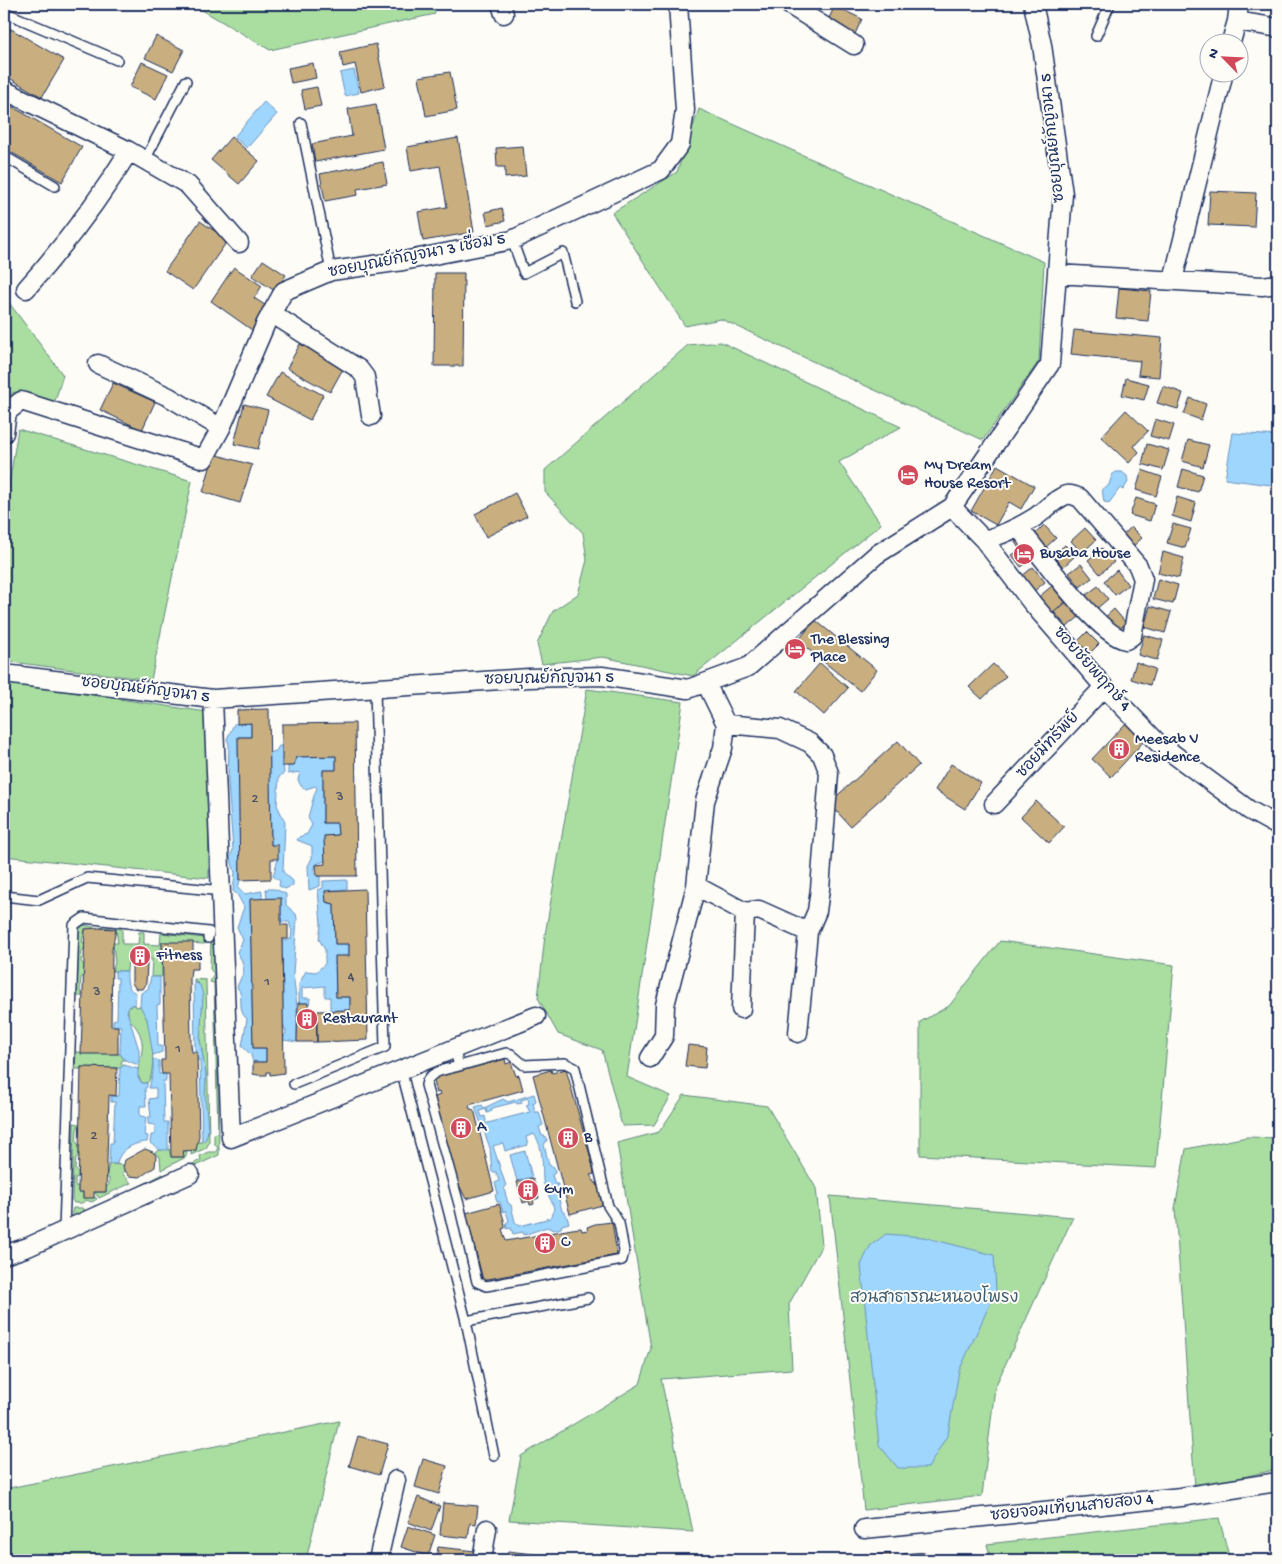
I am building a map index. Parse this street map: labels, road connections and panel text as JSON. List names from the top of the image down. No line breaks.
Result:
{"streets":{"street":["ซอยบุณย์กัญจนา 5","ซอยบุณย์กัญจนา 3 เชื่อม 5","ซอยชัยพฤกษ์ 4","ซอยมีทรัพย์","ซอยจอมเทียนสายสอง 4"]},"crossings":[["ซอยบุณย์กัญจนา 5","ซอยชัยพฤกษ์ 4"],["ซอยชัยพฤกษ์ 4","ซอยมีทรัพย์"]],"parks":["สวนสาธารณะหนองโพรง"],"places":{"hotel":["My Dream House Resort","Busaba House","The Blessing Place"],"building":["Meesab V Residence","Fitness","Restaurant","A","B","Gym","C"]},"house_numbers":["3","2","4","1","3","1","2"],"north":"top left"}
